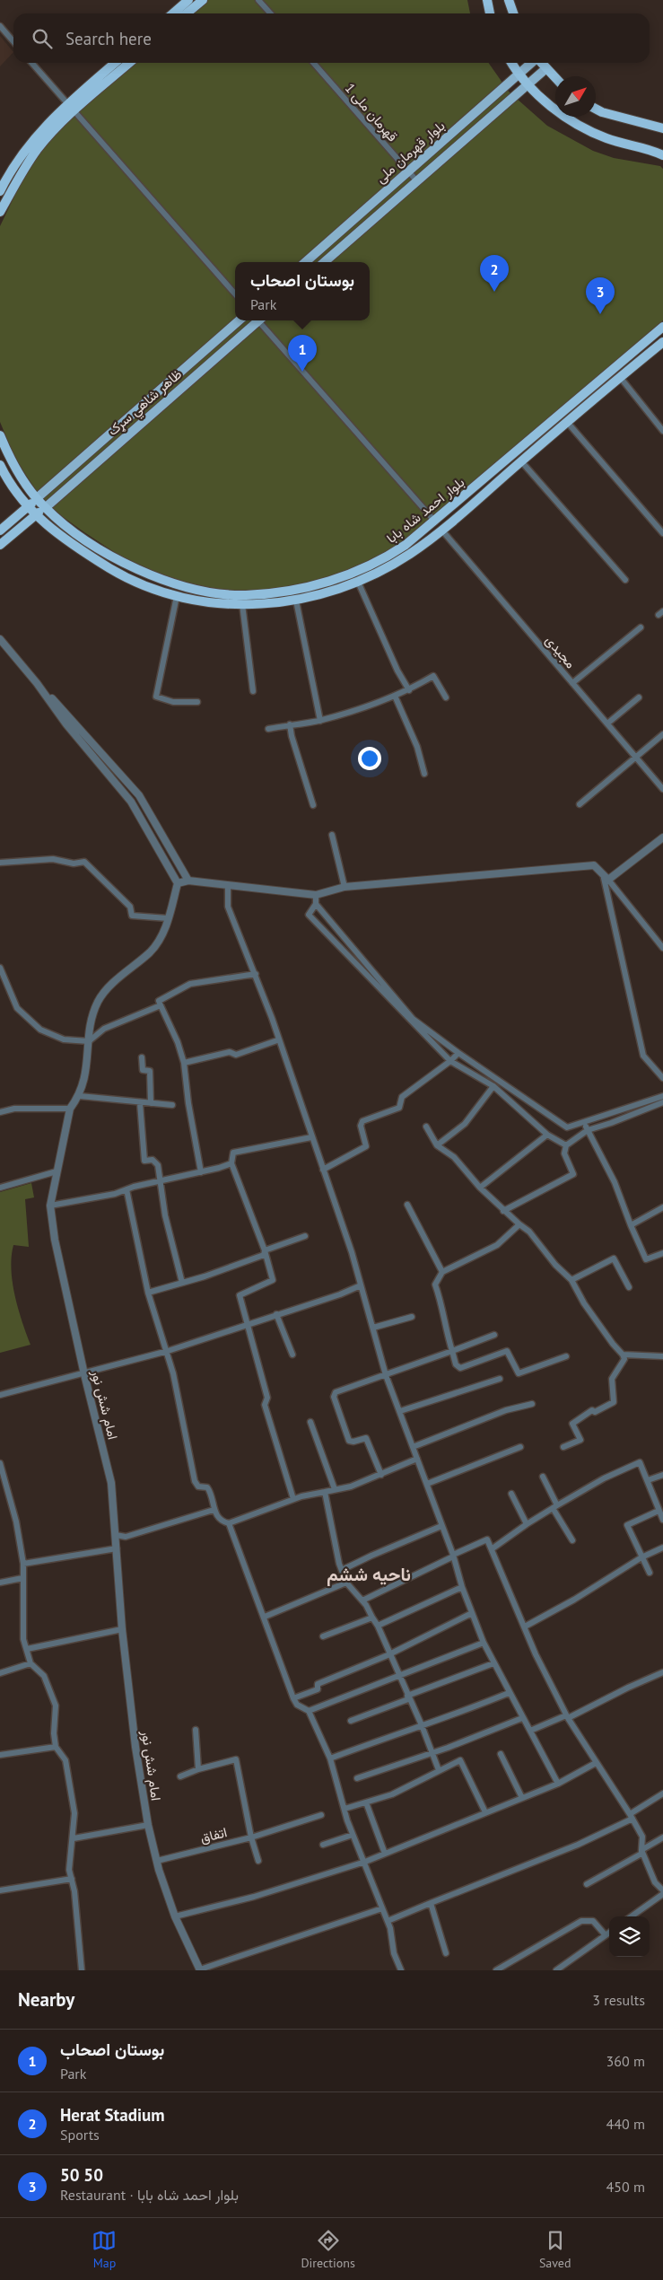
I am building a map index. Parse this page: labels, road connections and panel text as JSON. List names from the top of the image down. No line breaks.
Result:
{"streets":{"highway":["بلوار احمد شاه بابا"],"main road":["بلوار قهرمان ملی","ظاهر شاهي سړک"],"street":["قهرمان ملی 1","مجیدی","امام شش نور","اتفاق"]},"crossings":[["قهرمان ملی 1","بلوار قهرمان ملی"],["ظاهر شاهي سړک","بلوار احمد شاه بابا"],["بلوار احمد شاه بابا","مجیدی"],["امام شش نور","اتفاق"]],"districts":["ناحیه ششم"],"north":"top right","page":{"search":"Search here","pins":["2","3","1"],"popup":["بوستان اصحاب","Park"],"heading":["Nearby","3 results"],"list":[{"mark":"1","name":"بوستان اصحاب","note":"Park","value":"360 m"},{"mark":"2","name":"Herat Stadium","note":"Sports","value":"440 m"},{"mark":"3","name":"50 50","note":"Restaurant · بلوار احمد شاه بابا","value":"450 m"}],"nav":["Map","Directions","Saved"]}}
